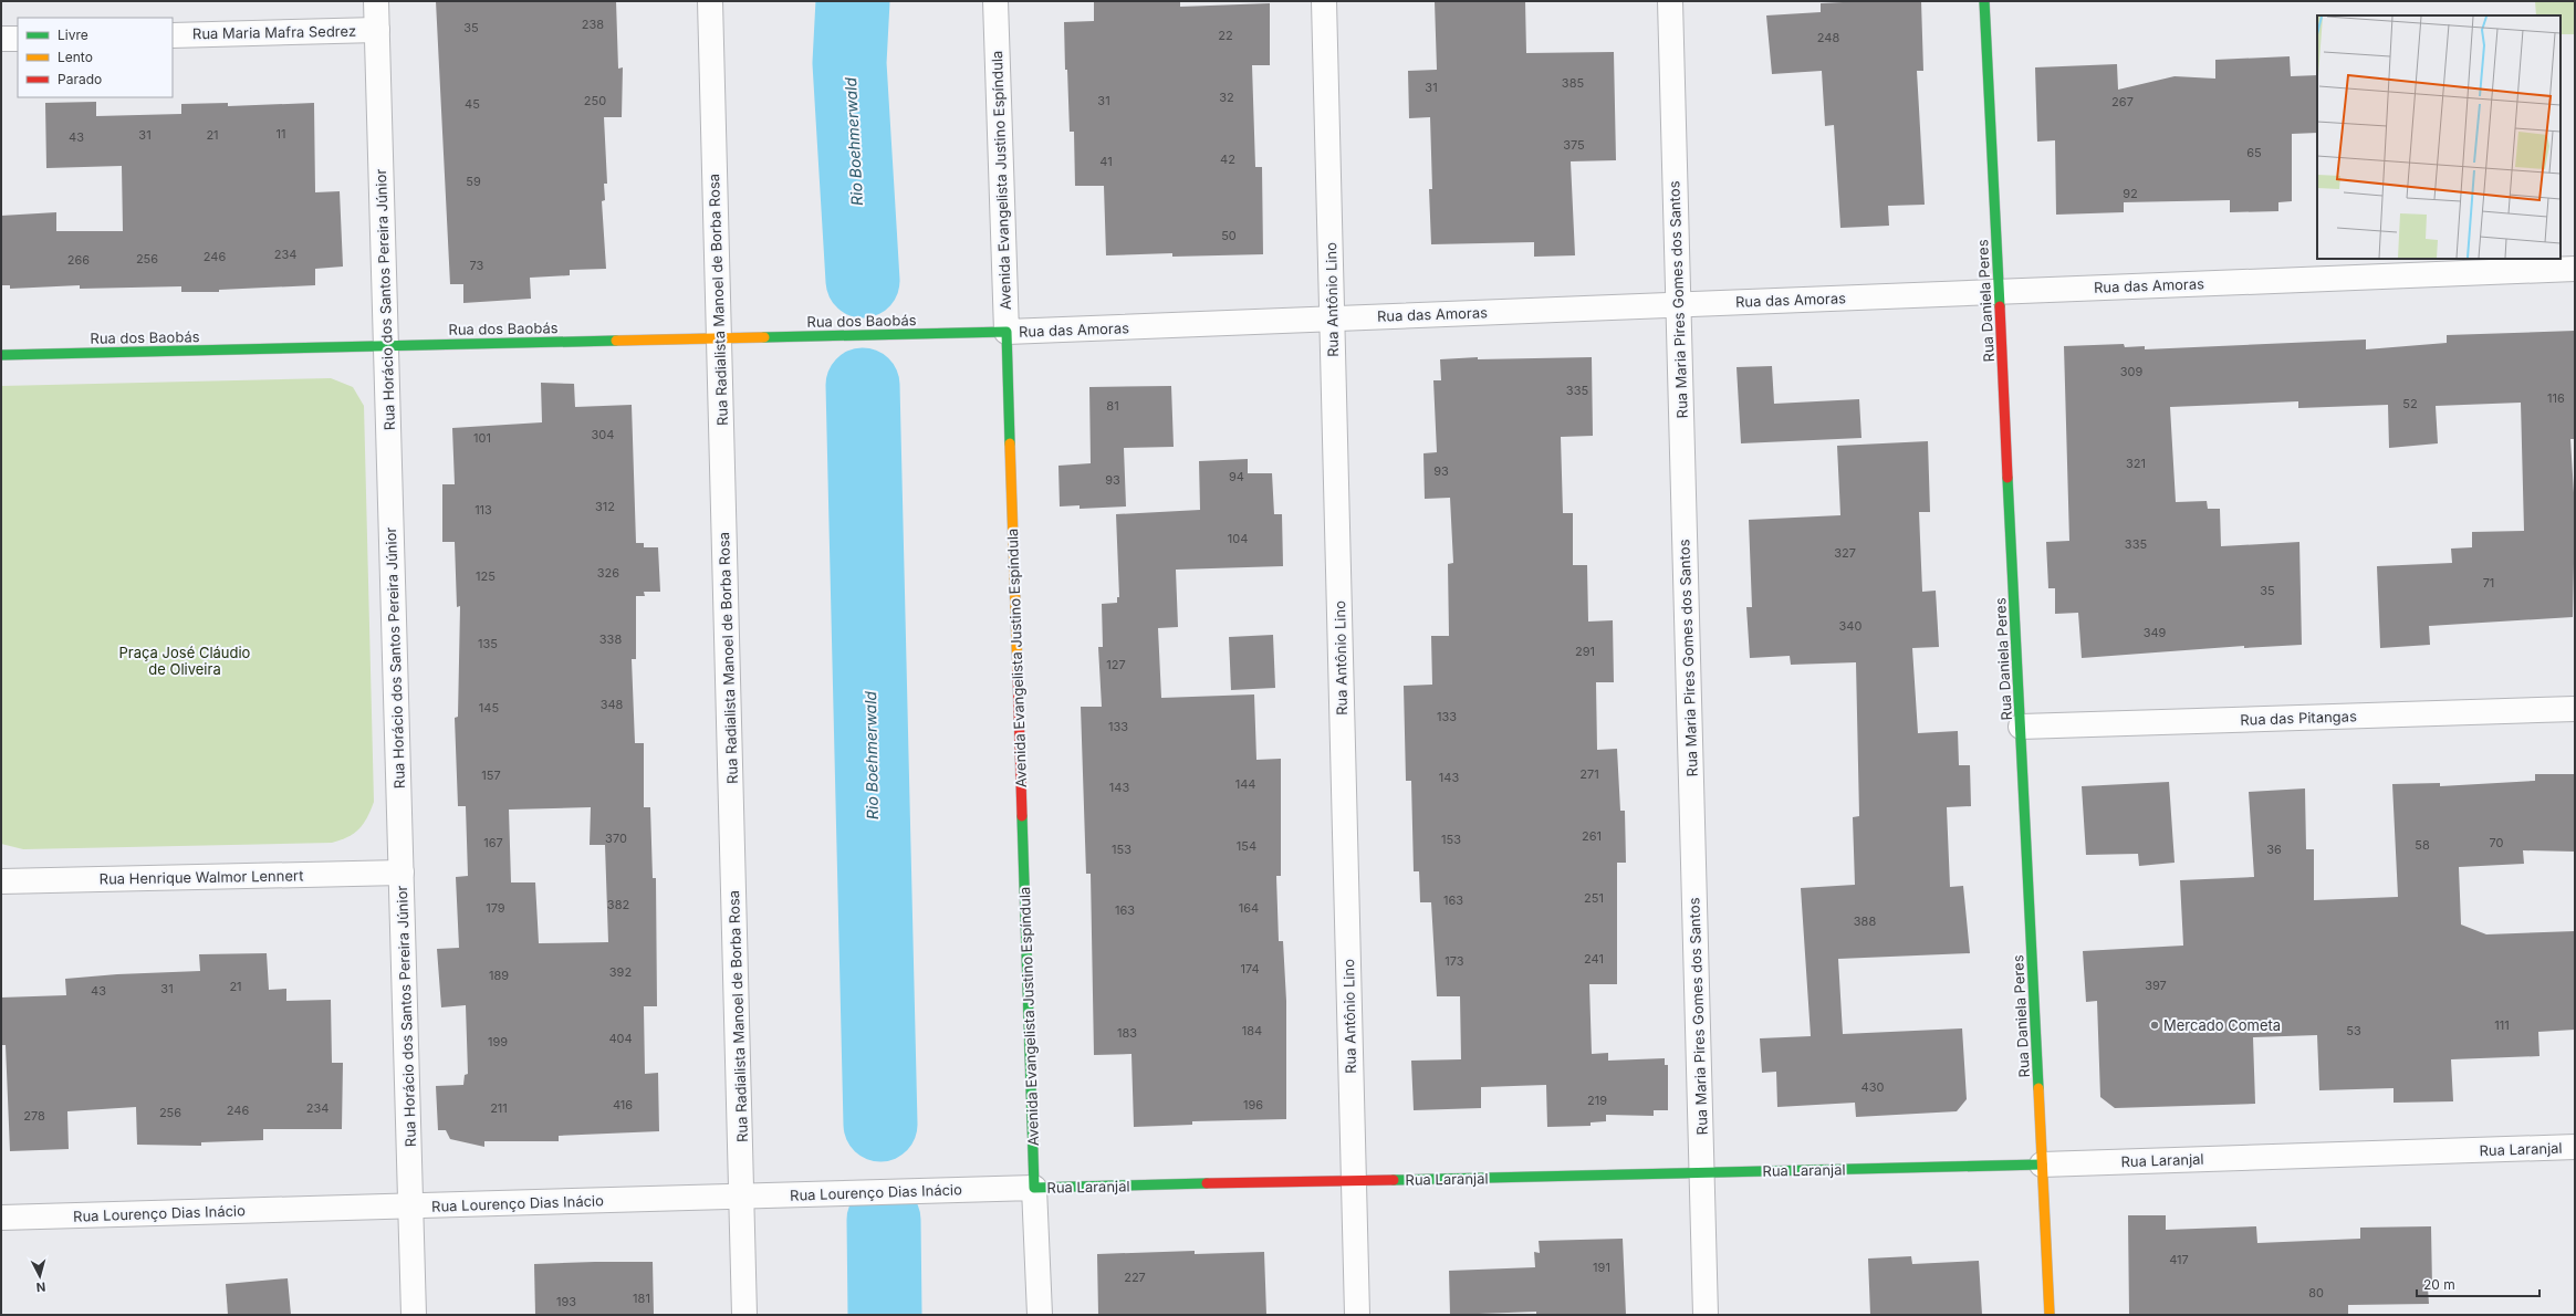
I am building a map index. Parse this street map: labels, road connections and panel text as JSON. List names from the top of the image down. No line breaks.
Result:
{"streets":{"street":["Rua Maria Mafra Sedrez","Avenida Evangelista Justino Espíndula","Rua das Amoras","Rua Horácio dos Santos Pereira Júnior","Rua Radialista Manoel de Borba Rosa","Rua Antônio Lino","Rua Maria Pires Gomes dos Santos","Rua Daniela Peres","Rua dos Baobás","Rua das Pitangas","Rua Henrique Walmor Lennert","Rua Laranjal","Rua Lourenço Dias Inácio"]},"crossings":[["Rua Maria Mafra Sedrez","Rua Horácio dos Santos Pereira Júnior"],["Avenida Evangelista Justino Espíndula","Rua das Amoras"],["Avenida Evangelista Justino Espíndula","Rua dos Baobás"],["Avenida Evangelista Justino Espíndula","Rua Laranjal"],["Avenida Evangelista Justino Espíndula","Rua Lourenço Dias Inácio"],["Rua das Amoras","Rua Antônio Lino"],["Rua das Amoras","Rua Maria Pires Gomes dos Santos"],["Rua das Amoras","Rua Daniela Peres"],["Rua das Amoras","Rua dos Baobás"],["Rua Horácio dos Santos Pereira Júnior","Rua dos Baobás"],["Rua Horácio dos Santos Pereira Júnior","Rua Henrique Walmor Lennert"],["Rua Horácio dos Santos Pereira Júnior","Rua Lourenço Dias Inácio"],["Rua Radialista Manoel de Borba Rosa","Rua dos Baobás"],["Rua Radialista Manoel de Borba Rosa","Rua Lourenço Dias Inácio"],["Rua Antônio Lino","Rua Laranjal"],["Rua Maria Pires Gomes dos Santos","Rua Laranjal"],["Rua Daniela Peres","Rua das Pitangas"],["Rua Daniela Peres","Rua Laranjal"],["Rua Laranjal","Rua Lourenço Dias Inácio"]],"water":["Rio Boehmerwald"],"parks":["Praça José Cláudio de Oliveira"],"places":["Mercado Cometa"],"house_numbers":["238","35","22","248","385","31","32","250","31","267","45","11","31","21","43","375","65","42","41","59","92","50","234","246","256","266","73","309","335","116","52","81","304","101","321","93","94","93","312","113","104","335","327","326","125","71","35","340","349","338","135","291","127","348","145","133","133","271","157","143","144","143","261","370","153","167","70","58","154","153","36","251","163","382","179","164","163","388","241","173","174","392","189","397","21","31","43","111","184","53","183","404","199","430","219","416","196","234","211","246","256","278","417","191","227","80","181","193"],"legend":["Livre","Lento","Parado"],"scale_bar":"20 m","north":"bottom"}
